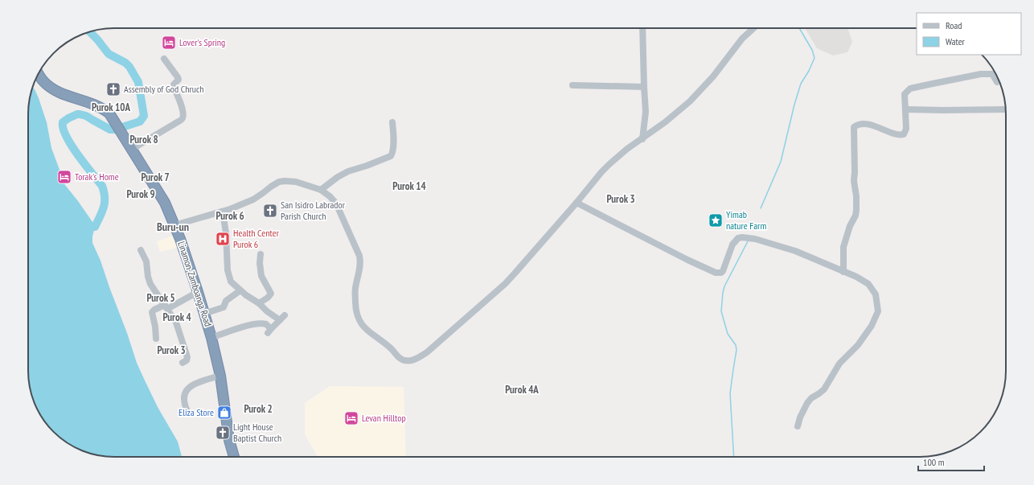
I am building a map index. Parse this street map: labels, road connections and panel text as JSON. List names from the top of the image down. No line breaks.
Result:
{"streets":{"highway":["Linamon-Zamboanga Road"]},"districts":["Purok 10A","Purok 8","Purok 7","Purok 14","Purok 9","Purok 3","Purok 6","Buru-un","Purok 5","Purok 4","Purok 3","Purok 4A","Purok 2"],"places":{"hotel":["Lover's Spring","Torak's Home","Levan Hilltop"],"church":["Assembly of God Chruch","San Isidro Labrador Parish Church","Light House Baptist Church"],"place":["Yimab nature Farm"],"hospital":["Health Center Purok 6"],"shop":["Eliza Store"]},"legend":["Road","Water"],"scale_bar":"100 m"}
